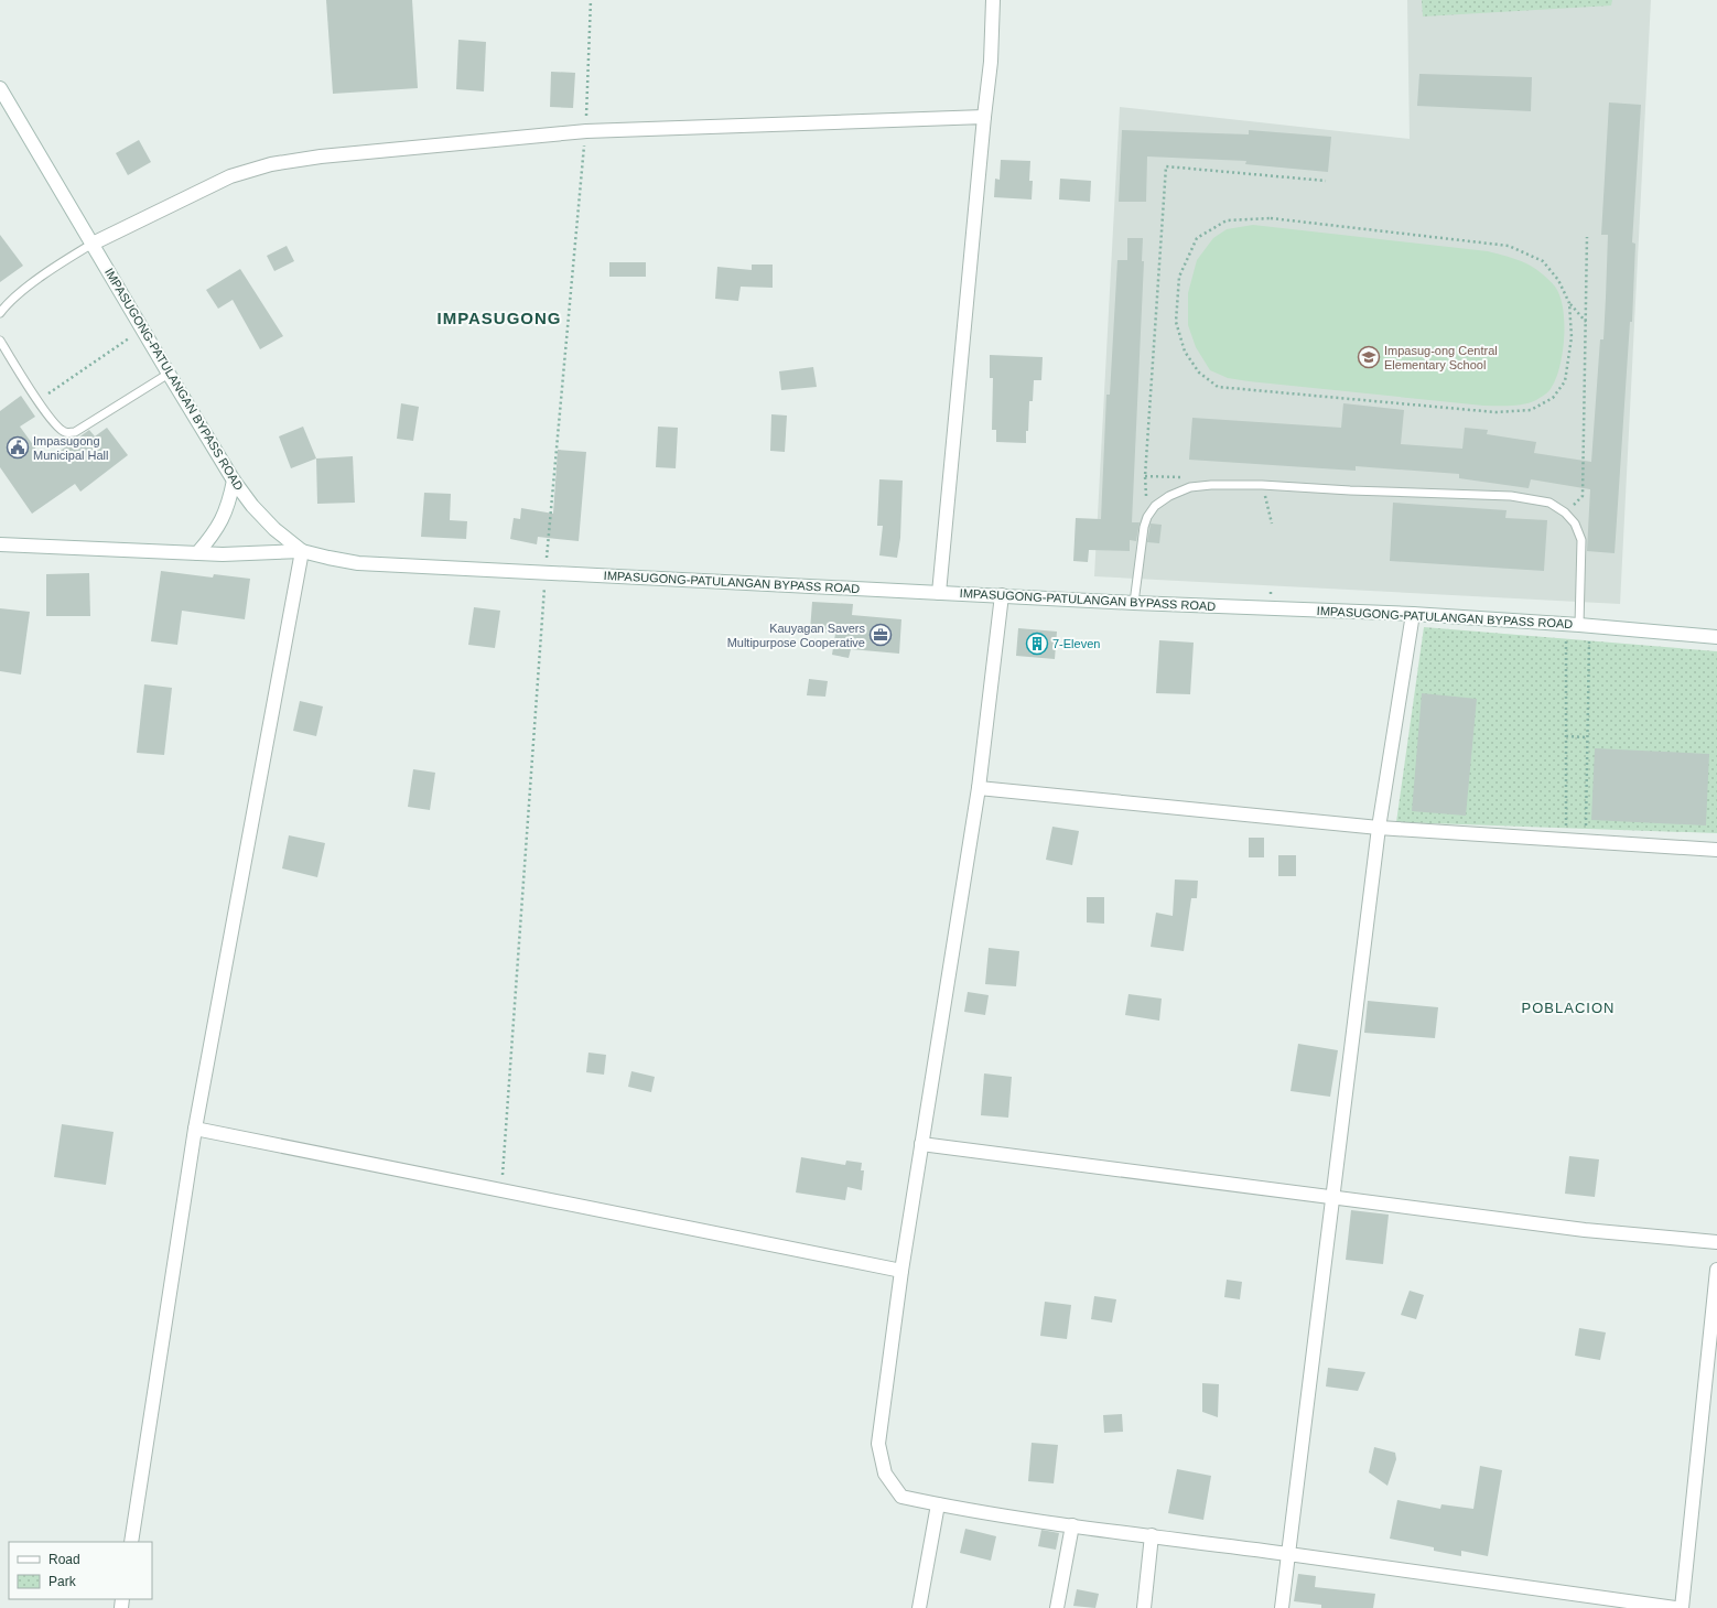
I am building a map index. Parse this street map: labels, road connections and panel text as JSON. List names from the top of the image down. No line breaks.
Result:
{"streets":{"street":["IMPASUGONG-PATULANGAN BYPASS ROAD"]},"districts":["IMPASUGONG","POBLACION"],"places":{"school or university":["Impasug-ong Central Elementary School"],"public building":["Impasugong Municipal Hall"],"office":["Kauyagan Savers Multipurpose Cooperative"],"building":["7-Eleven"]},"legend":["Road","Park"]}
